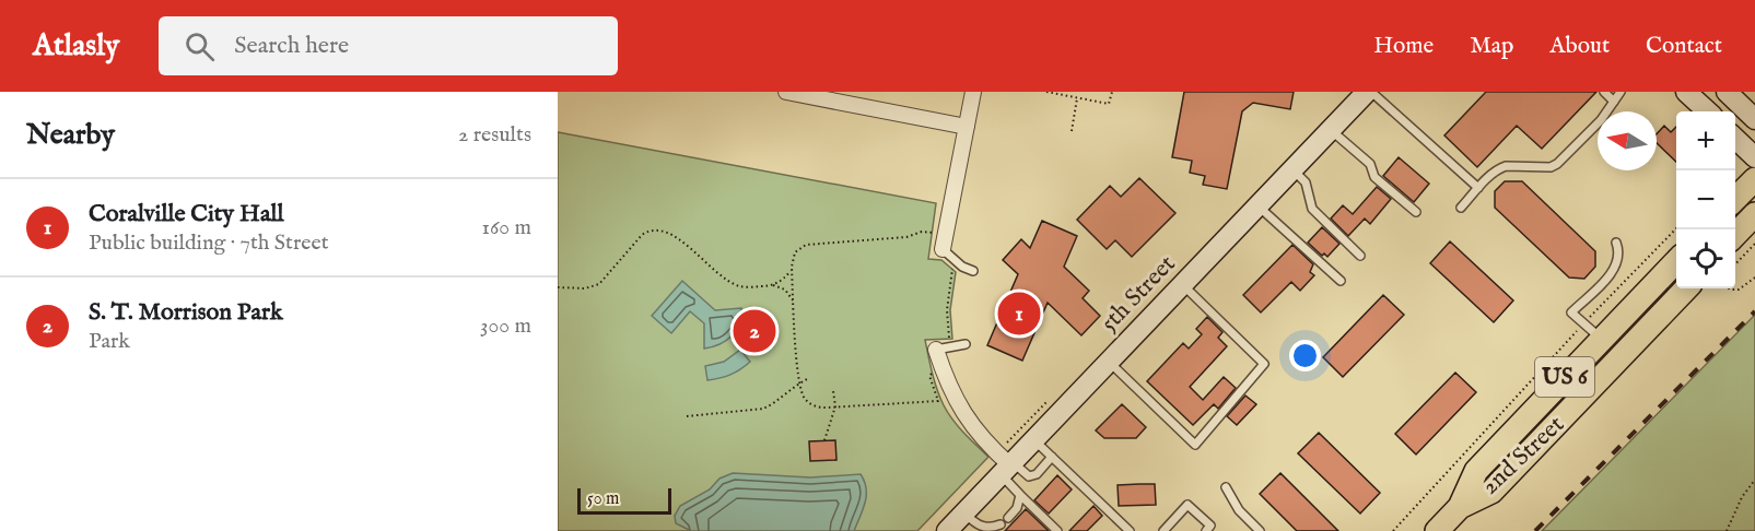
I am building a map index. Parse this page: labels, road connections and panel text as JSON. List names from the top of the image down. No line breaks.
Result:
{"streets":{"main road":["US 6","2nd Street"],"street":["5th Street"]},"scale_bar":"50 m","north":"left","page":{"header":"Atlasly","search":"Search here","nav":["Home","Map","About","Contact"],"heading":["Nearby","2 results"],"map_buttons":["+","−"],"list":[{"mark":"1","name":"Coralville City Hall","note":"Public building · 7th Street","value":"160 m"},{"mark":"2","name":"S. T. Morrison Park","note":"Park","value":"300 m"}],"pins":["1","2"],"scale":"50 m"}}
